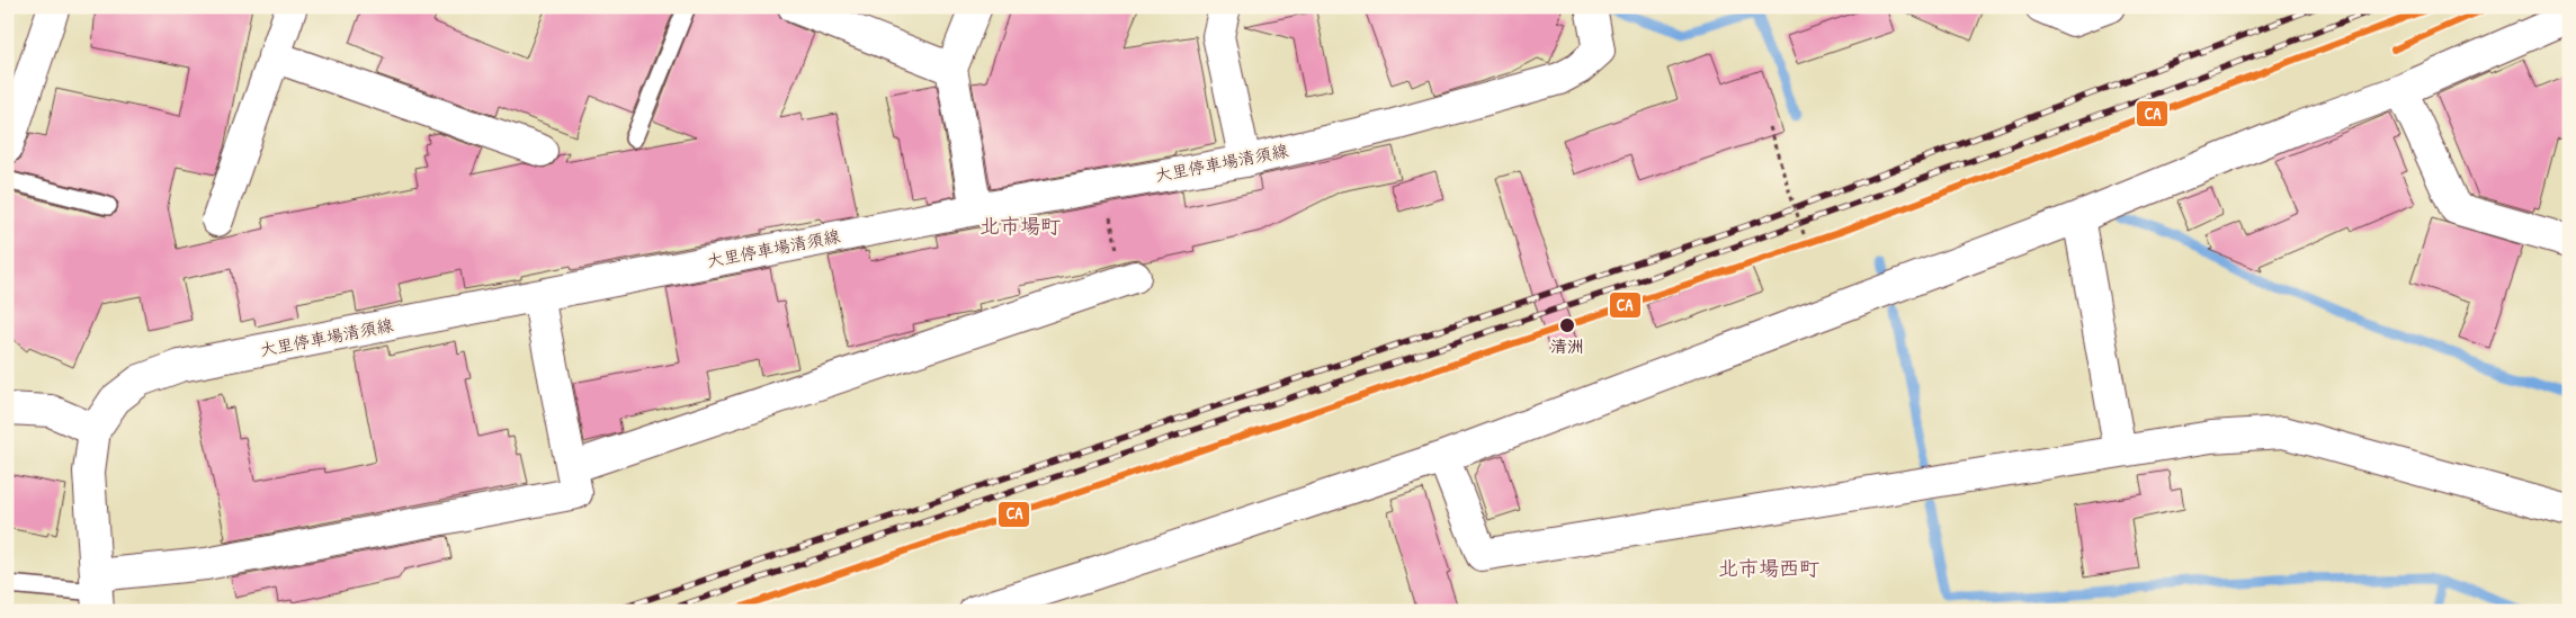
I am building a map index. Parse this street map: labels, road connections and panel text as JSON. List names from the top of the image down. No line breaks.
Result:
{"streets":{"street":["大里停車場清須線"]},"districts":["北市場町","北市場西町"],"places":["清洲"],"lines":["transit line CA"]}
